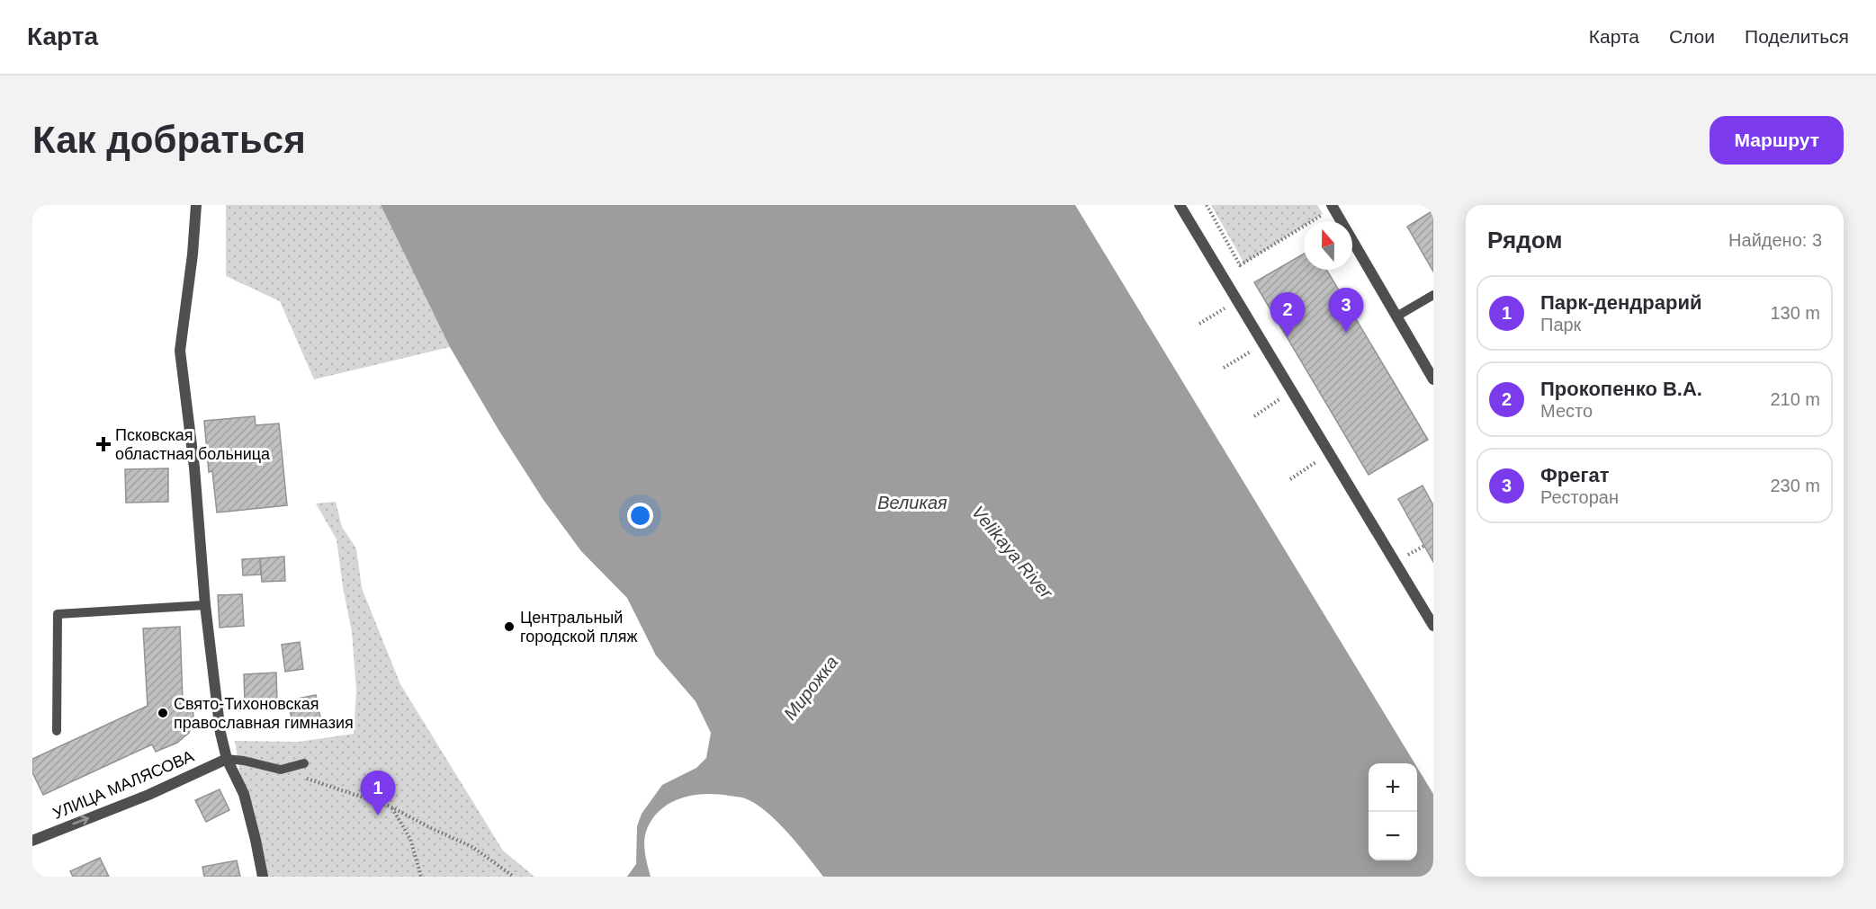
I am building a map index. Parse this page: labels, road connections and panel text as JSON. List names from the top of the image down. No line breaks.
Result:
{"streets":{"street":["УЛИЦА МАЛЯСОВА"]},"one_way":["УЛИЦА МАЛЯСОВА"],"water":["Великая","Velikaya River","Мирожка"],"places":{"health":["Псковская областная больница"],"other":["Центральный городской пляж","Свято-Тихоновская православная гимназия"]},"north":"top","page":{"header":"Карта","nav":["Карта","Слои","Поделиться"],"buttons":"Маршрут","title":"Как добраться","heading":["Рядом","Найдено: 3"],"list":[{"mark":"1","name":"Парк-дендрарий","note":"Парк","value":"130 m"},{"mark":"2","name":"Прокопенко В.А.","note":"Место","value":"210 m"},{"mark":"3","name":"Фрегат","note":"Ресторан","value":"230 m"}],"pins":["3","2","1"],"map_buttons":["+","−"]}}
